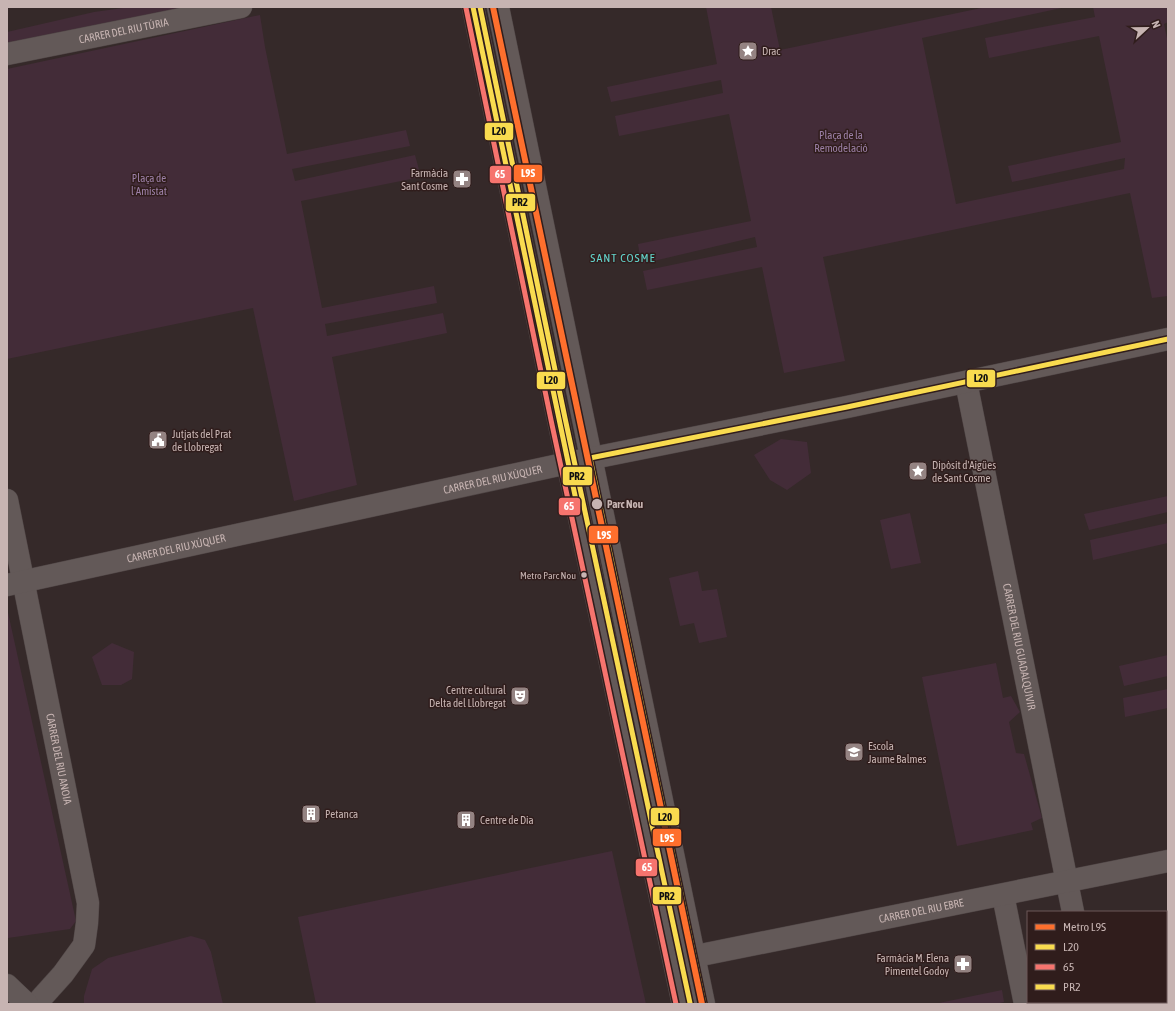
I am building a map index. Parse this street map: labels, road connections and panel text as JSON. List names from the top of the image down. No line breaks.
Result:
{"streets":{"street":["CARRER DEL RIU TÚRIA","CARRER DEL RIU XÚQUER","CARRER DEL RIU GUADALQUIVIR","CARRER DEL RIU ANOIA","CARRER DEL RIU EBRE"]},"crossings":[["CARRER DEL RIU XÚQUER","CARRER DEL RIU GUADALQUIVIR"],["CARRER DEL RIU XÚQUER","CARRER DEL RIU ANOIA"],["CARRER DEL RIU GUADALQUIVIR","CARRER DEL RIU EBRE"]],"districts":["SANT COSME"],"parks":["Plaça de la Remodelació","Plaça de l'Amistat"],"places":{"place":["Drac","Dipòsit d'Aigües de Sant Cosme"],"pharmacy":["Farmàcia Sant Cosme","Farmàcia M. Elena Pimentel Godoy"],"public building":["Jutjats del Prat de Llobregat"],"other":["Parc Nou","Metro Parc Nou"],"theatre":["Centre cultural Delta del Llobregat"],"school or university":["Escola Jaume Balmes"],"building":["Petanca","Centre de Dia"]},"lines":["metro line L9S","transit line L20","transit line PR2","transit line 65"],"legend":["Metro L9S","L20","65","PR2"],"north":"right"}
